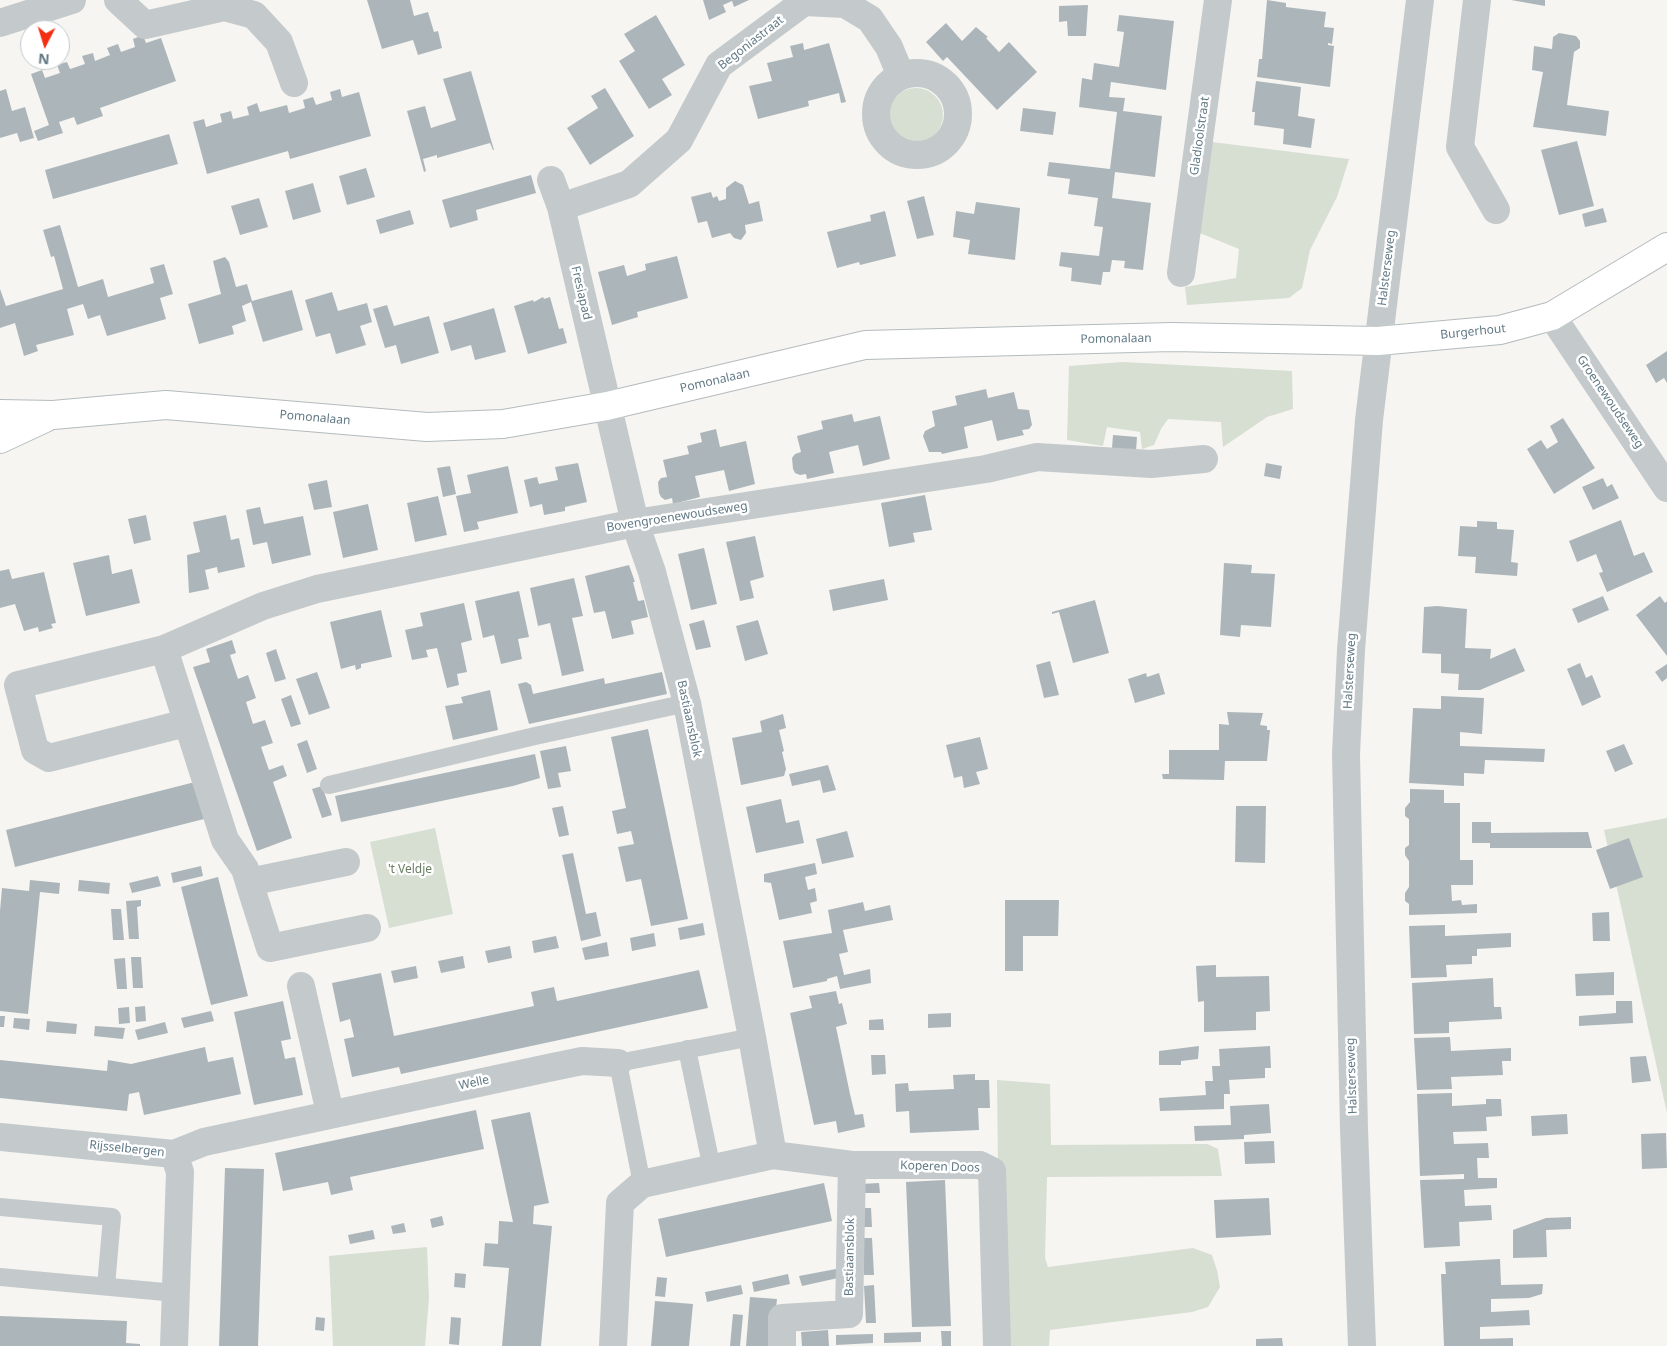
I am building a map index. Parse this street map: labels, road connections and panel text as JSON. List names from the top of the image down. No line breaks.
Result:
{"streets":{"street":["Begoniastraat","Gladioolstraat","Halsterseweg","Fresiapad","Burgerhout","Pomonalaan","Groenewoudseweg","Bovengroenewoudseweg","Bastiaansblok","Welle","Rijsselbergen","Koperen Doos"]},"crossings":[["Begoniastraat","Fresiapad"],["Halsterseweg","Burgerhout"],["Halsterseweg","Pomonalaan"],["Fresiapad","Pomonalaan"],["Fresiapad","Bastiaansblok"],["Burgerhout","Pomonalaan"],["Burgerhout","Groenewoudseweg"],["Pomonalaan","Bastiaansblok"],["Bovengroenewoudseweg","Bastiaansblok"],["Bastiaansblok","Koperen Doos"],["Welle","Rijsselbergen"]],"parks":["'t Veldje"],"north":"bottom"}
